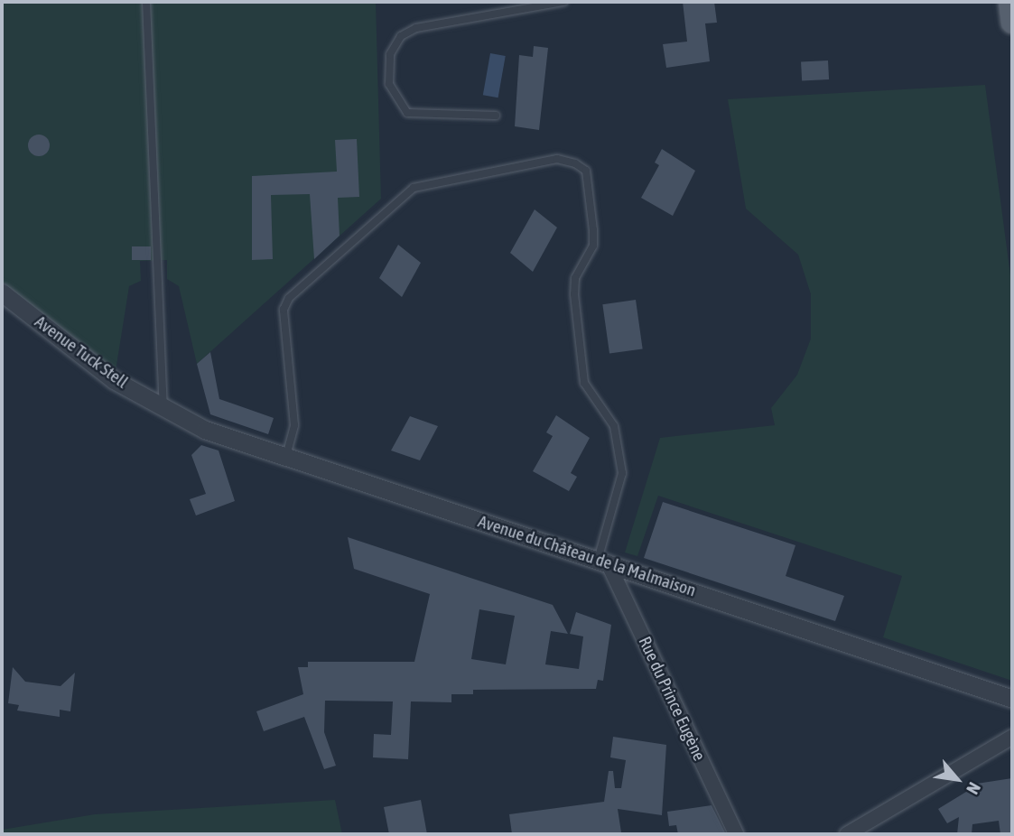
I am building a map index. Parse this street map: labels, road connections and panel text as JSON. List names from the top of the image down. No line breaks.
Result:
{"streets":{"street":["Avenue Tuck Stell","Avenue du Château de la Malmaison","Rue du Prince Eugène"]},"crossings":[["Avenue Tuck Stell","Avenue du Château de la Malmaison"],["Avenue du Château de la Malmaison","Rue du Prince Eugène"]],"north":"bottom right"}
